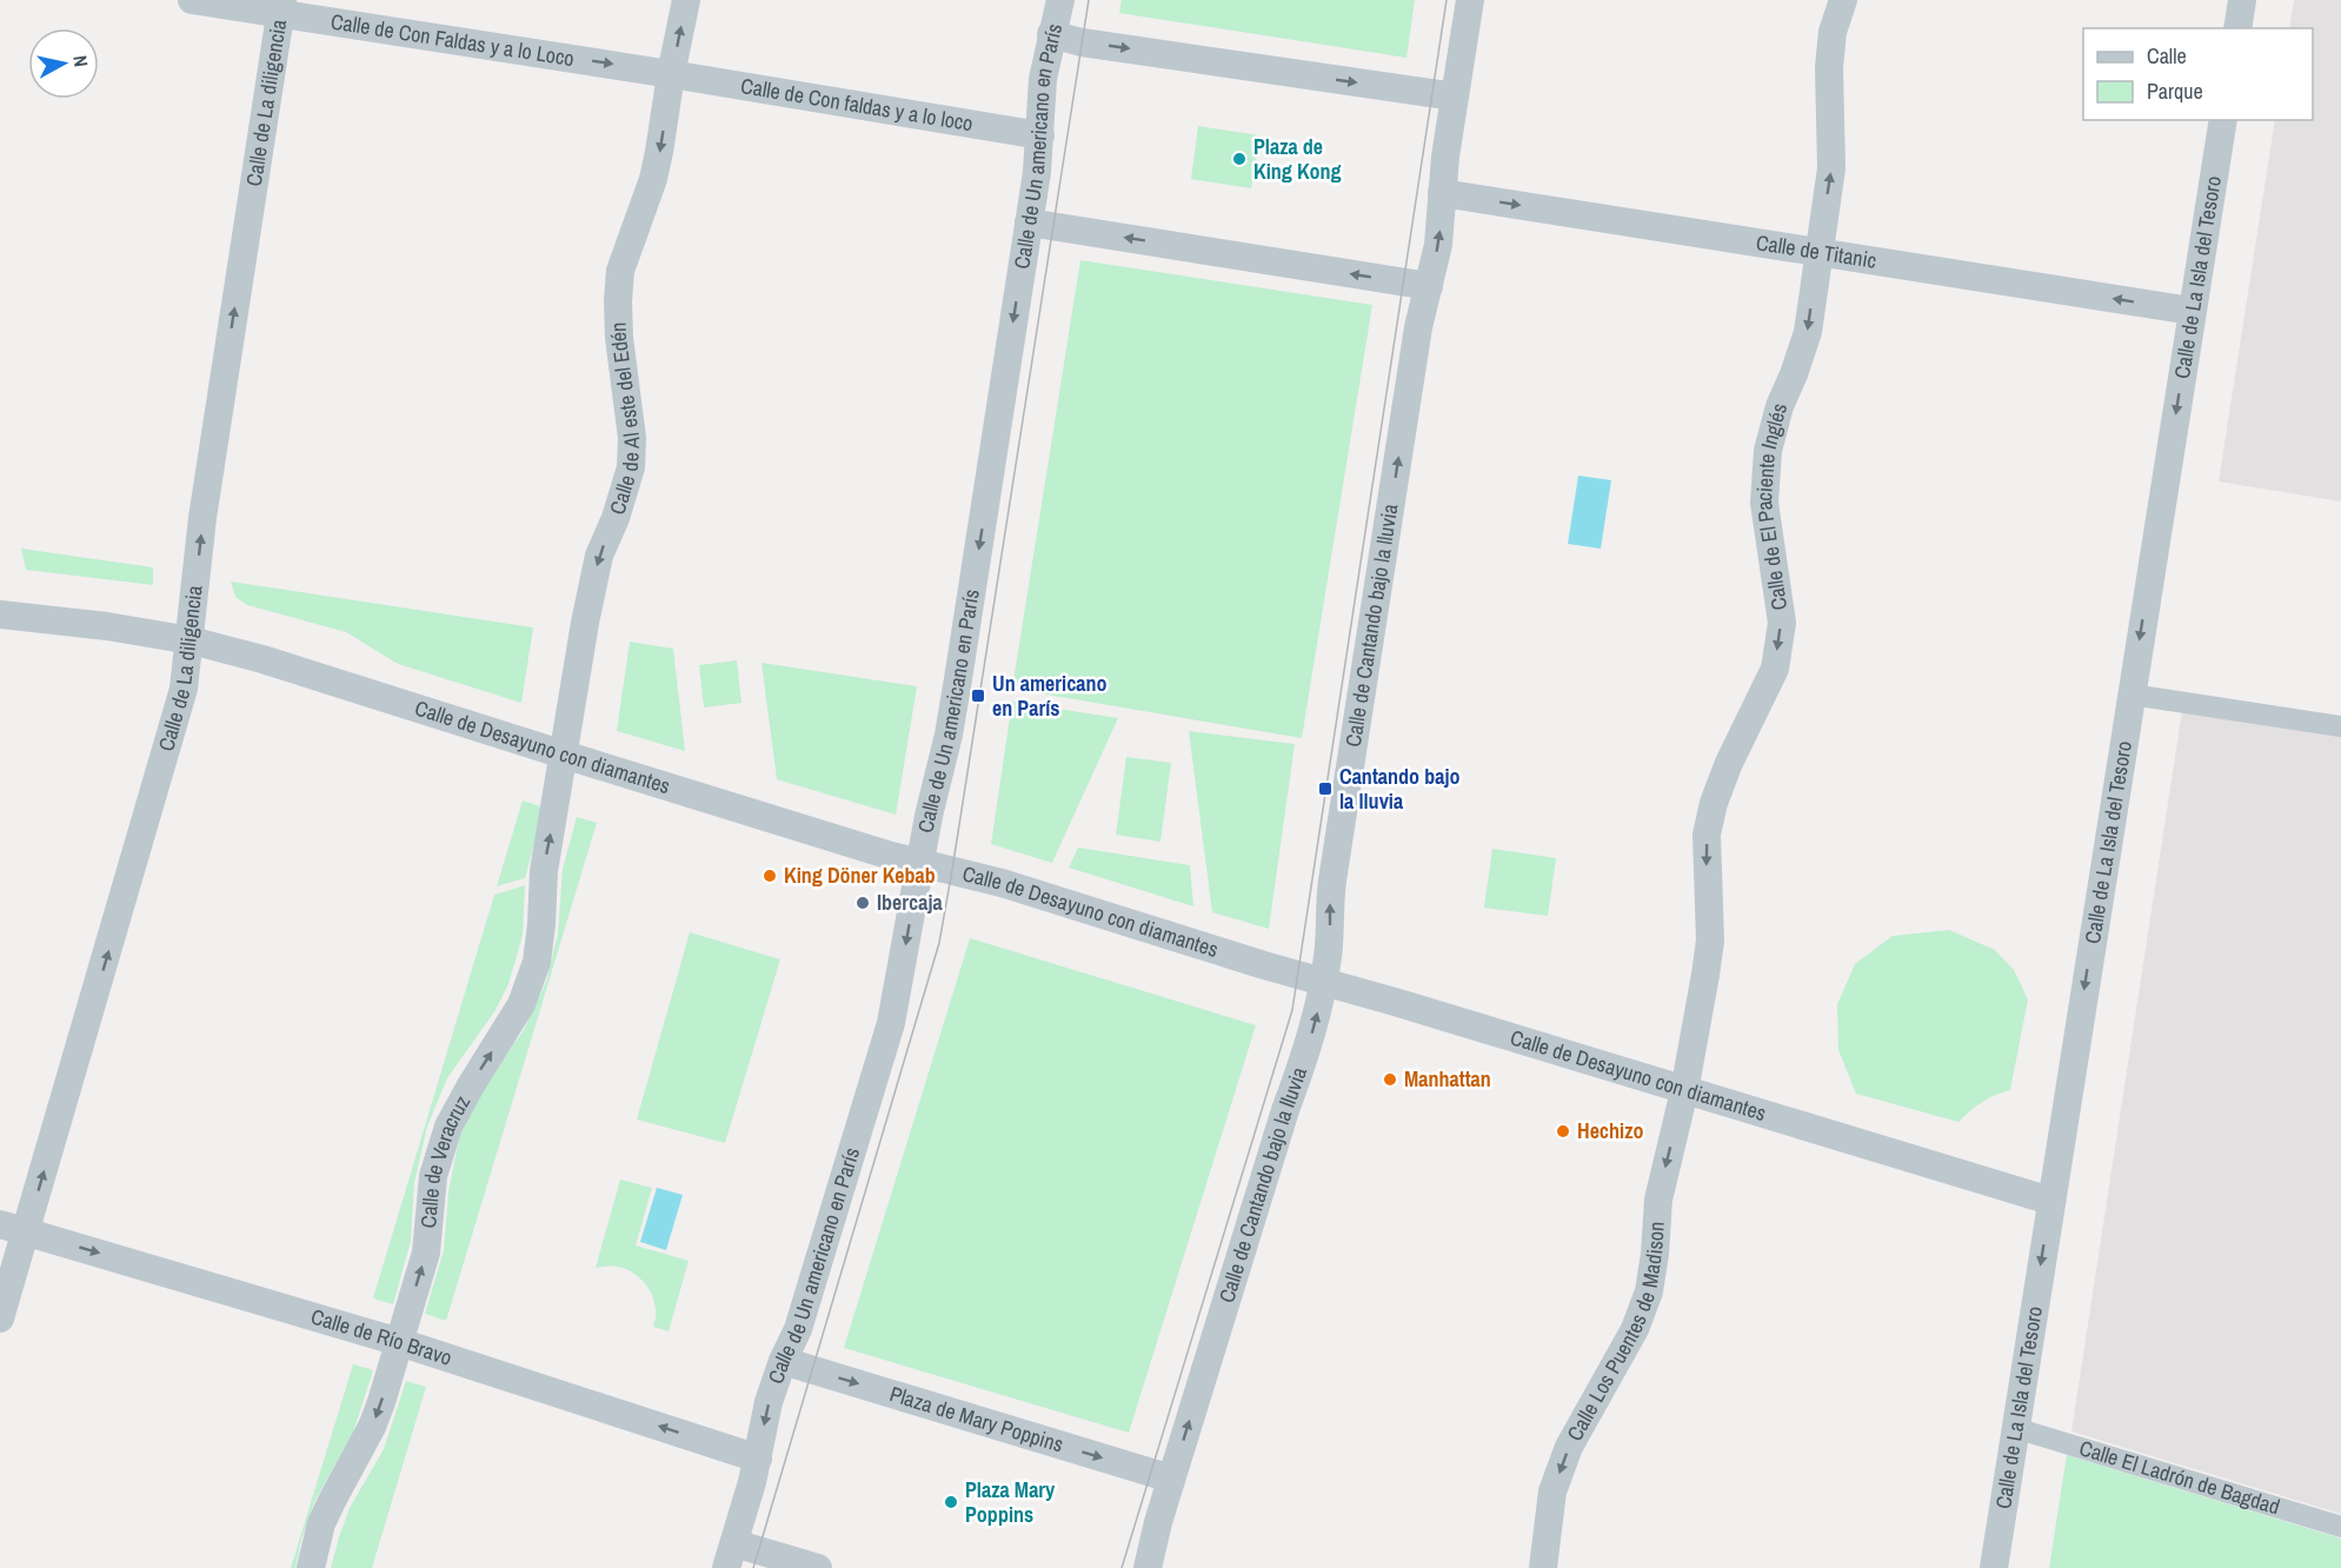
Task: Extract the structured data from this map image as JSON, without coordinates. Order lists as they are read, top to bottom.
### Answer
{
  "streets": {
    "street": [
      "Calle de Con Faldas y a lo Loco",
      "Calle de La diligencia",
      "Calle de Con faldas y a lo loco",
      "Calle de Un americano en París",
      "Calle de Titanic",
      "Calle de La Isla del Tesoro",
      "Calle de Al este del Edén",
      "Calle de El Paciente Inglés",
      "Calle de Cantando bajo la lluvia",
      "Calle de Desayuno con diamantes",
      "Calle de Veracruz",
      "Calle Los Puentes de Madison",
      "Calle de Río Bravo",
      "Plaza de Mary Poppins",
      "Calle El Ladrón de Bagdad"
    ]
  },
  "crossings": [
    ["Calle de Con Faldas y a lo Loco", "Calle de La diligencia"],
    ["Calle de Con Faldas y a lo Loco", "Calle de Con faldas y a lo loco"],
    ["Calle de Con Faldas y a lo Loco", "Calle de Al este del Edén"],
    ["Calle de La diligencia", "Calle de Desayuno con diamantes"],
    ["Calle de La diligencia", "Calle de Río Bravo"],
    ["Calle de Con faldas y a lo loco", "Calle de Un americano en París"],
    ["Calle de Con faldas y a lo loco", "Calle de Al este del Edén"],
    ["Calle de Un americano en París", "Calle de Desayuno con diamantes"],
    ["Calle de Un americano en París", "Calle de Río Bravo"],
    ["Calle de Un americano en París", "Plaza de Mary Poppins"],
    ["Calle de Titanic", "Calle de La Isla del Tesoro"],
    ["Calle de Titanic", "Calle de El Paciente Inglés"],
    ["Calle de Titanic", "Calle de Cantando bajo la lluvia"],
    ["Calle de La Isla del Tesoro", "Calle de Desayuno con diamantes"],
    ["Calle de La Isla del Tesoro", "Calle El Ladrón de Bagdad"],
    ["Calle de Al este del Edén", "Calle de Desayuno con diamantes"],
    ["Calle de Al este del Edén", "Calle de Veracruz"],
    ["Calle de El Paciente Inglés", "Calle de Desayuno con diamantes"],
    ["Calle de El Paciente Inglés", "Calle Los Puentes de Madison"],
    ["Calle de Cantando bajo la lluvia", "Calle de Desayuno con diamantes"],
    ["Calle de Cantando bajo la lluvia", "Plaza de Mary Poppins"],
    ["Calle de Desayuno con diamantes", "Calle de Veracruz"],
    ["Calle de Desayuno con diamantes", "Calle Los Puentes de Madison"],
    ["Calle de Veracruz", "Calle de Río Bravo"]
  ],
  "one_way": [
    "Calle de Con Faldas y a lo Loco",
    "Calle de La diligencia",
    "Calle de Un americano en París",
    "Calle de La Isla del Tesoro",
    "Calle de Cantando bajo la lluvia",
    "Calle Los Puentes de Madison",
    "Plaza de Mary Poppins"
  ],
  "places": {
    "other": [
      "Plaza de King Kong",
      "King Döner Kebab",
      "Ibercaja",
      "Manhattan",
      "Hechizo",
      "Plaza Mary Poppins"
    ],
    "transit": ["Un americano en París", "Cantando bajo la lluvia"]
  },
  "legend": ["Calle", "Parque"],
  "north": "right"
}
